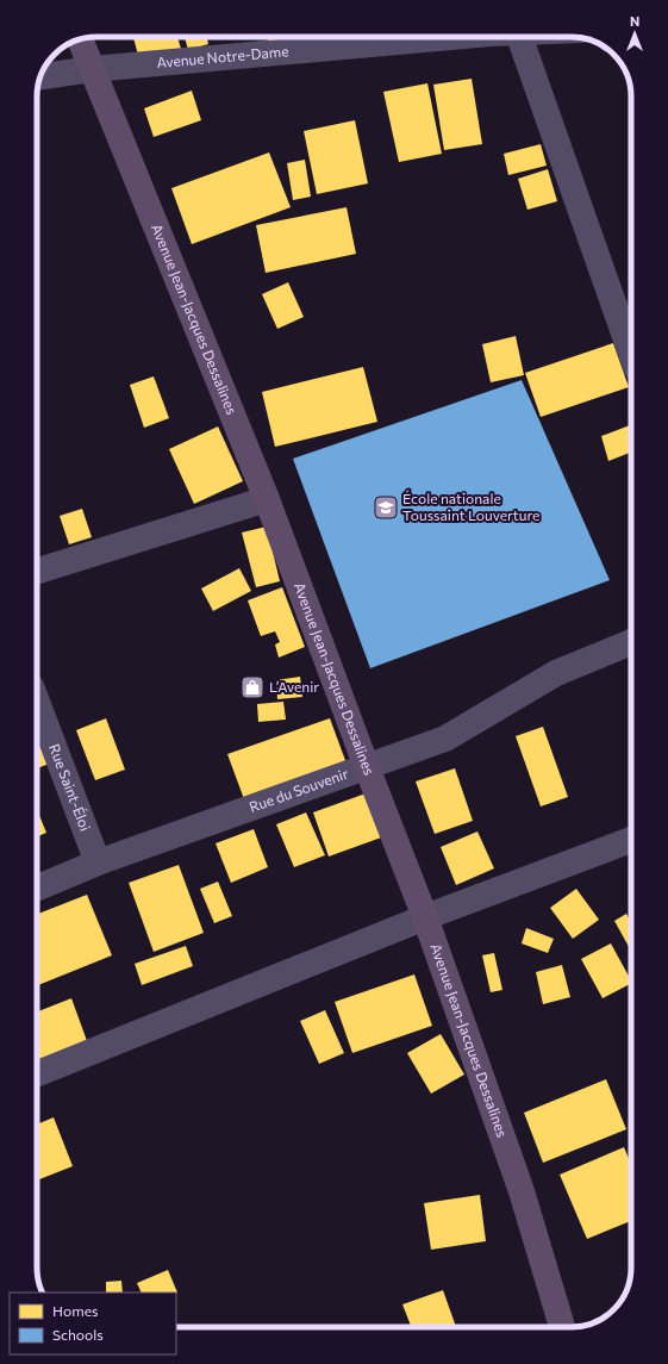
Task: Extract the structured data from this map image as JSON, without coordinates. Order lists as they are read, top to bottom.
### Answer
{
  "streets": {
    "main road": ["Avenue Jean-Jacques Dessalines"],
    "street": ["Avenue Notre-Dame", "Rue Saint-Éloi", "Rue du Souvenir"]
  },
  "crossings": [
    ["Avenue Notre-Dame", "Avenue Jean-Jacques Dessalines"],
    ["Avenue Jean-Jacques Dessalines", "Rue du Souvenir"],
    ["Rue Saint-Éloi", "Rue du Souvenir"]
  ],
  "places": {
    "school or university": ["École nationale Toussaint Louverture"],
    "shop": ["L’Avenir"]
  },
  "legend": ["Homes", "Schools"],
  "north": "top"
}
